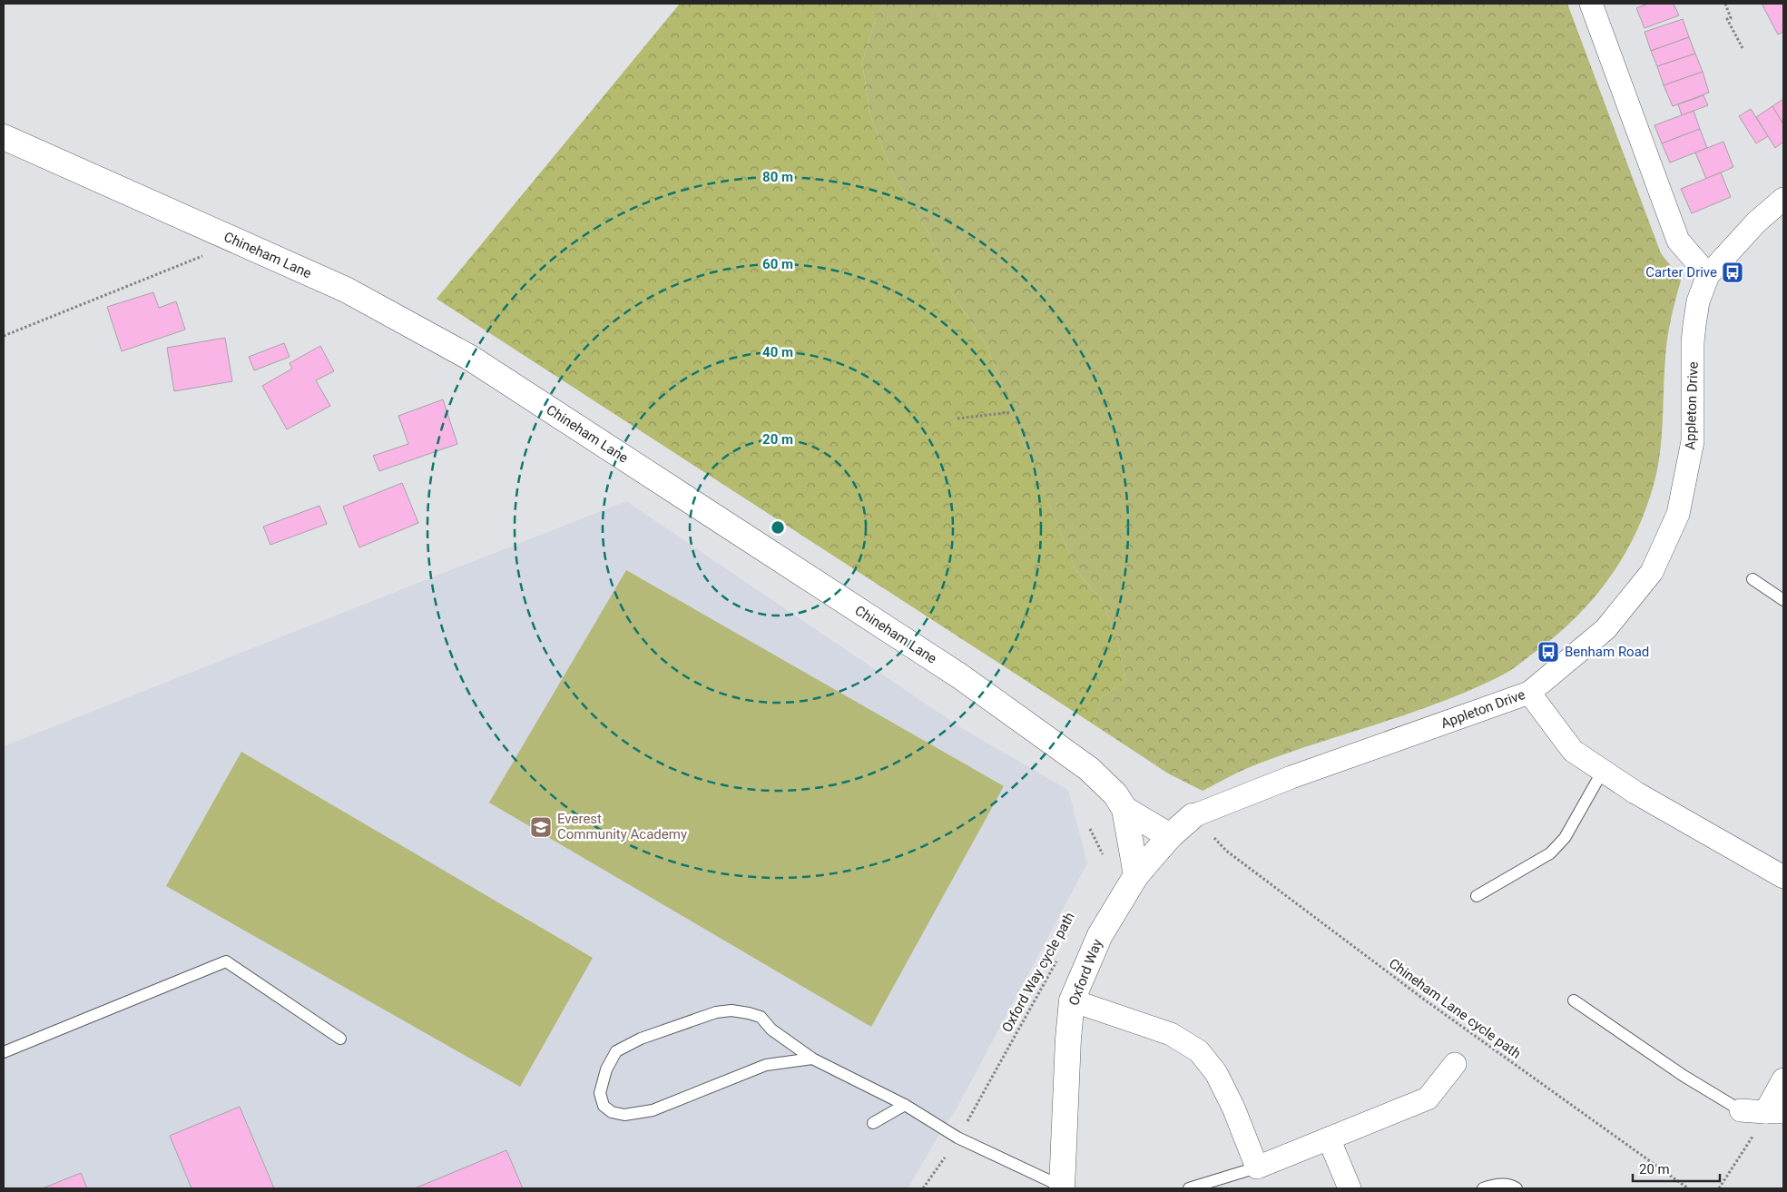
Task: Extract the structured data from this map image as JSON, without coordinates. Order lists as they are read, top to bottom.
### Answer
{
  "streets": {
    "street": ["Chineham Lane", "Appleton Drive", "Oxford Way"],
    "path": ["Oxford Way cycle path", "Chineham Lane cycle path"]
  },
  "crossings": [
    ["Chineham Lane", "Oxford Way"],
    ["Appleton Drive", "Oxford Way"]
  ],
  "places": {
    "bus stop": ["Carter Drive", "Benham Road"],
    "school or university": ["Everest Community Academy"]
  },
  "scale_bar": "20 m",
  "rings": [
    "80 m",
    "60 m",
    "40 m",
    "20 m"
  ]
}
